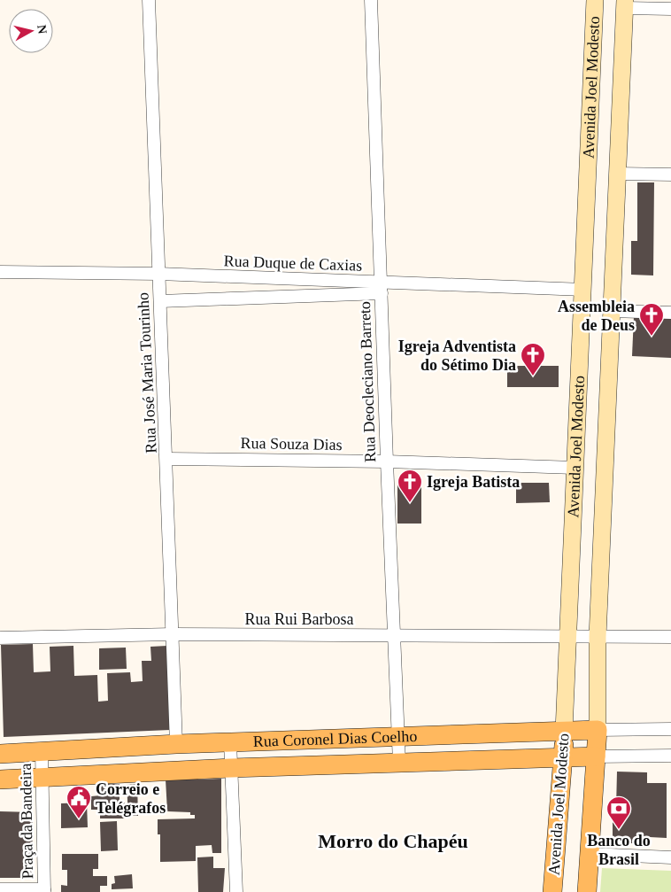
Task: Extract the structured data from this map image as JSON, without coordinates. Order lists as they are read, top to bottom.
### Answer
{
  "streets": {
    "main road": ["Avenida Joel Modesto", "Rua Coronel Dias Coelho"],
    "street": [
      "Rua Duque de Caxias",
      "Rua José Maria Tourinho",
      "Rua Deocleciano Barreto",
      "Rua Souza Dias",
      "Rua Rui Barbosa",
      "Praça da Bandeira"
    ]
  },
  "crossings": [
    ["Avenida Joel Modesto", "Rua Duque de Caxias"],
    ["Avenida Joel Modesto", "Rua Souza Dias"],
    ["Avenida Joel Modesto", "Rua Rui Barbosa"],
    ["Avenida Joel Modesto", "Rua Coronel Dias Coelho"],
    ["Rua Duque de Caxias", "Rua José Maria Tourinho"],
    ["Rua Duque de Caxias", "Rua Deocleciano Barreto"],
    ["Rua José Maria Tourinho", "Rua Souza Dias"],
    ["Rua José Maria Tourinho", "Rua Rui Barbosa"],
    ["Rua José Maria Tourinho", "Rua Coronel Dias Coelho"],
    ["Rua Deocleciano Barreto", "Rua Souza Dias"],
    ["Rua Deocleciano Barreto", "Rua Rui Barbosa"],
    ["Rua Deocleciano Barreto", "Rua Coronel Dias Coelho"],
    ["Rua Coronel Dias Coelho", "Praça da Bandeira"]
  ],
  "districts": ["Morro do Chapéu"],
  "places": {
    "church": ["Assembleia de Deus", "Igreja Adventista do Sétimo Dia", "Igreja Batista"],
    "public building": ["Correio e Telégrafos"],
    "bank": ["Banco do Brasil"]
  },
  "north": "right"
}
